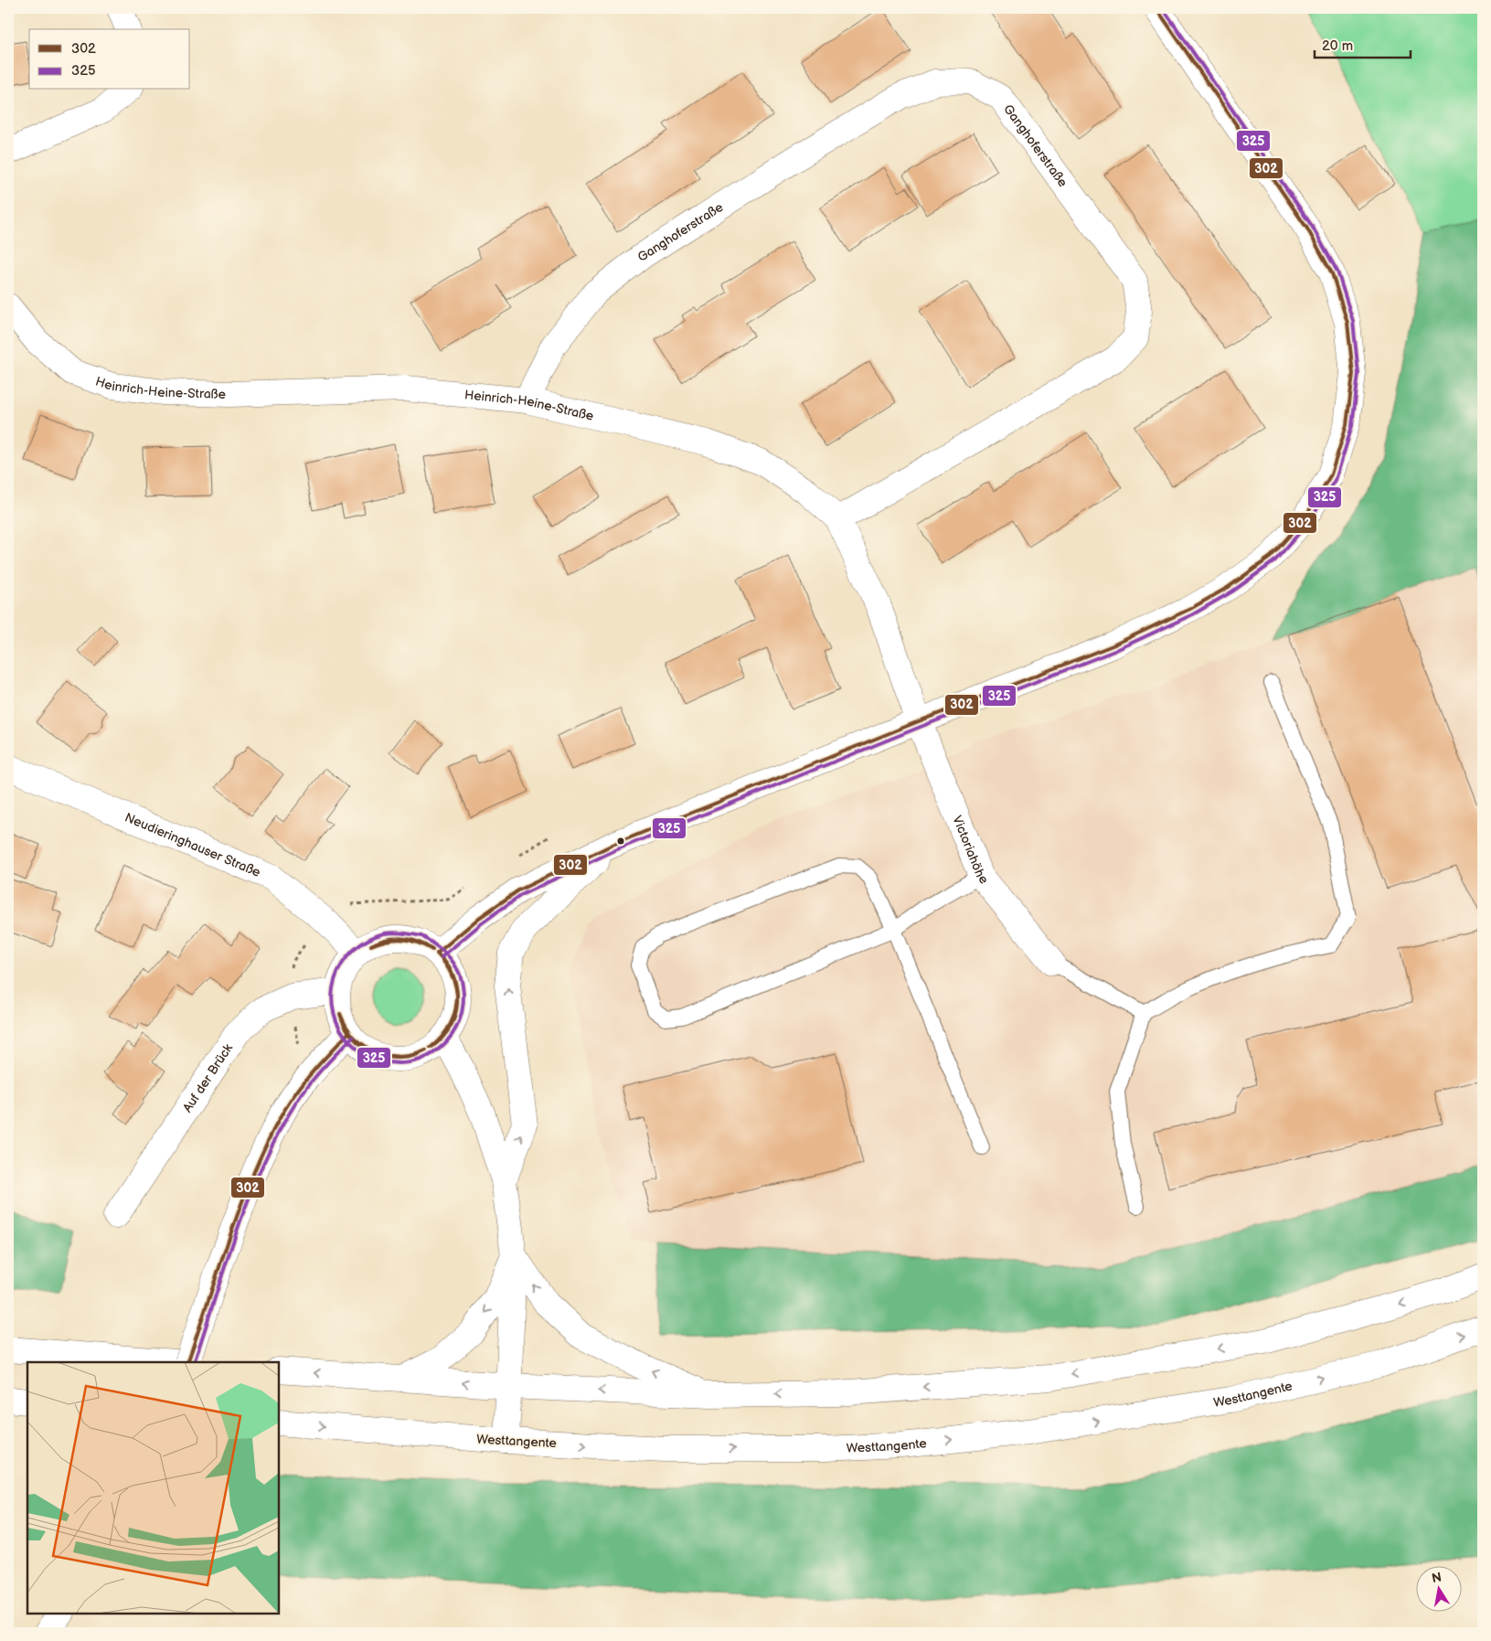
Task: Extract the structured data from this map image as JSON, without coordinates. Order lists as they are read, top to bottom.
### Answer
{
  "streets": {
    "main road": [
      "Ganghoferstraße",
      "Heinrich-Heine-Straße",
      "Neudieringhauser Straße",
      "Victoriahöhe",
      "Auf der Brück",
      "Westtangente"
    ]
  },
  "crossings": [
    ["Ganghoferstraße", "Heinrich-Heine-Straße"],
    ["Heinrich-Heine-Straße", "Victoriahöhe"],
    ["Neudieringhauser Straße", "Auf der Brück"]
  ],
  "lines": ["transit line 302", "transit line 325"],
  "legend": ["302", "325"],
  "scale_bar": "20 m",
  "north": "top"
}
